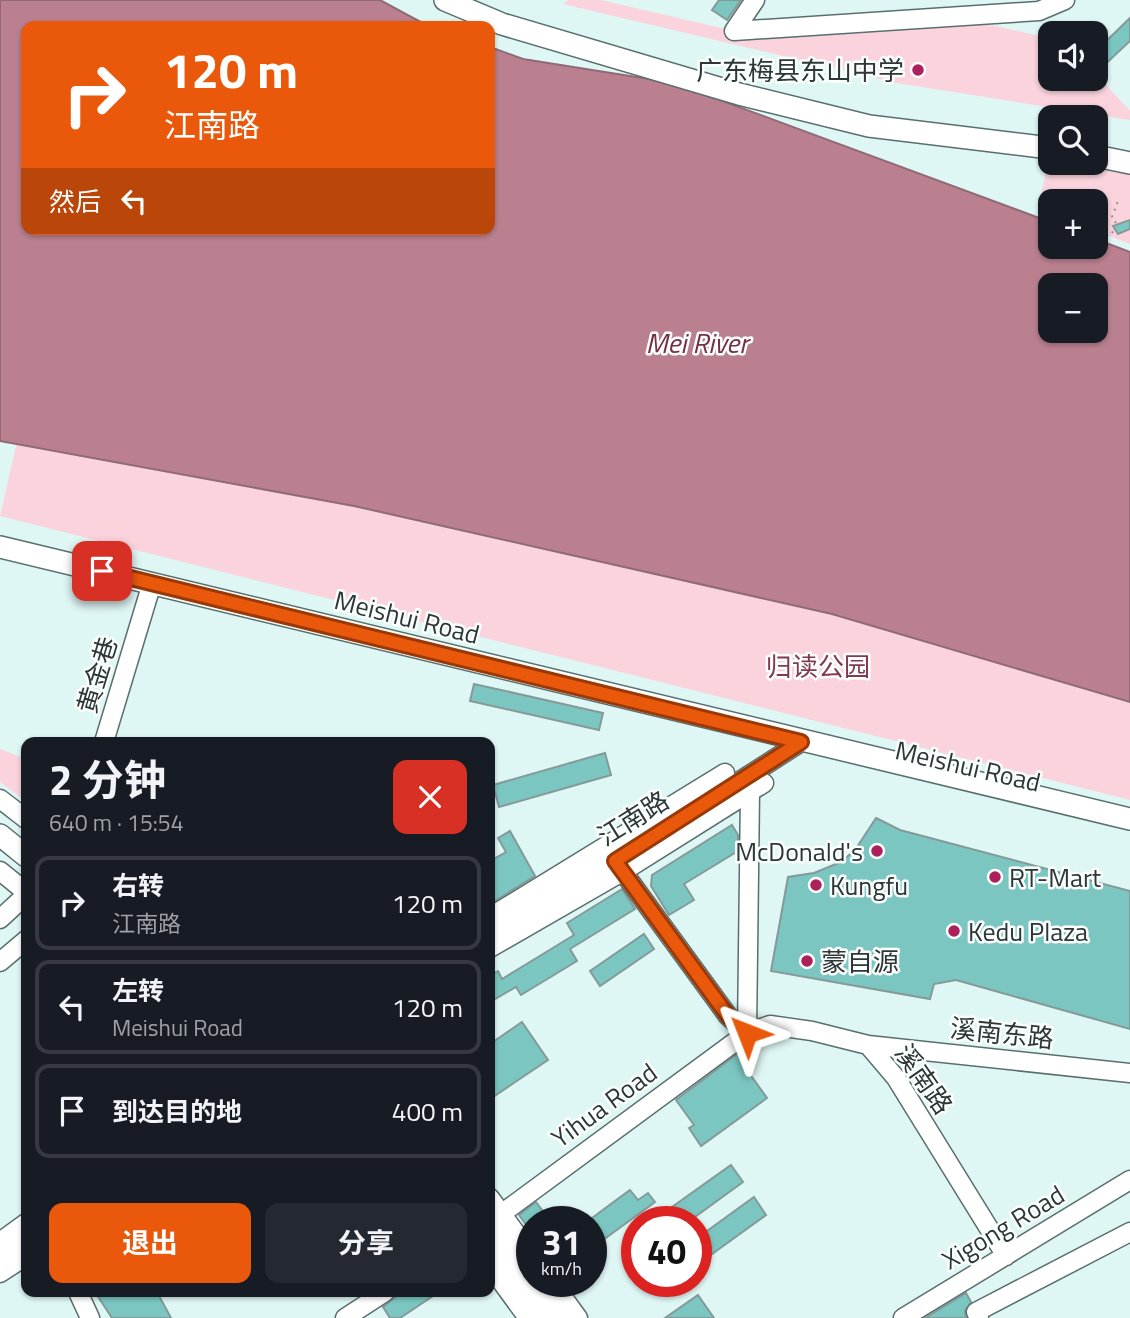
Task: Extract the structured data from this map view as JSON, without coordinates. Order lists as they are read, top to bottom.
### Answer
{
  "streets": {
    "main road": ["Meishui Road"],
    "street": [
      "黄金巷",
      "江南路",
      "溪南东路",
      "溪南路",
      "Yihua Road",
      "Xigong Road"
    ]
  },
  "crossings": [
    ["Meishui Road", "黄金巷"],
    ["Meishui Road", "江南路"],
    ["溪南东路", "溪南路"],
    ["溪南路", "Yihua Road"],
    ["溪南路", "Xigong Road"]
  ],
  "water": ["Mei River"],
  "parks": ["归读公园"],
  "places": [
    "广东梅县东山中学",
    "McDonald's",
    "RT-Mart",
    "Kungfu",
    "Kedu Plaza",
    "蒙自源"
  ],
  "page": {
    "map_buttons": ["+", "−"],
    "turn": ["120 m", "江南路"],
    "then": "然后",
    "heading": ["2 分钟", "640 m · 15:54"],
    "list": [
      {
        "name": "右转",
        "note": "江南路",
        "value": "120 m"
      },
      {
        "name": "左转",
        "note": "Meishui Road",
        "value": "120 m"
      },
      {
        "name": "到达目的地",
        "value": "400 m"
      }
    ],
    "buttons": ["退出", "分享"],
    "speed": "31 km/h",
    "limit": "40"
  }
}
